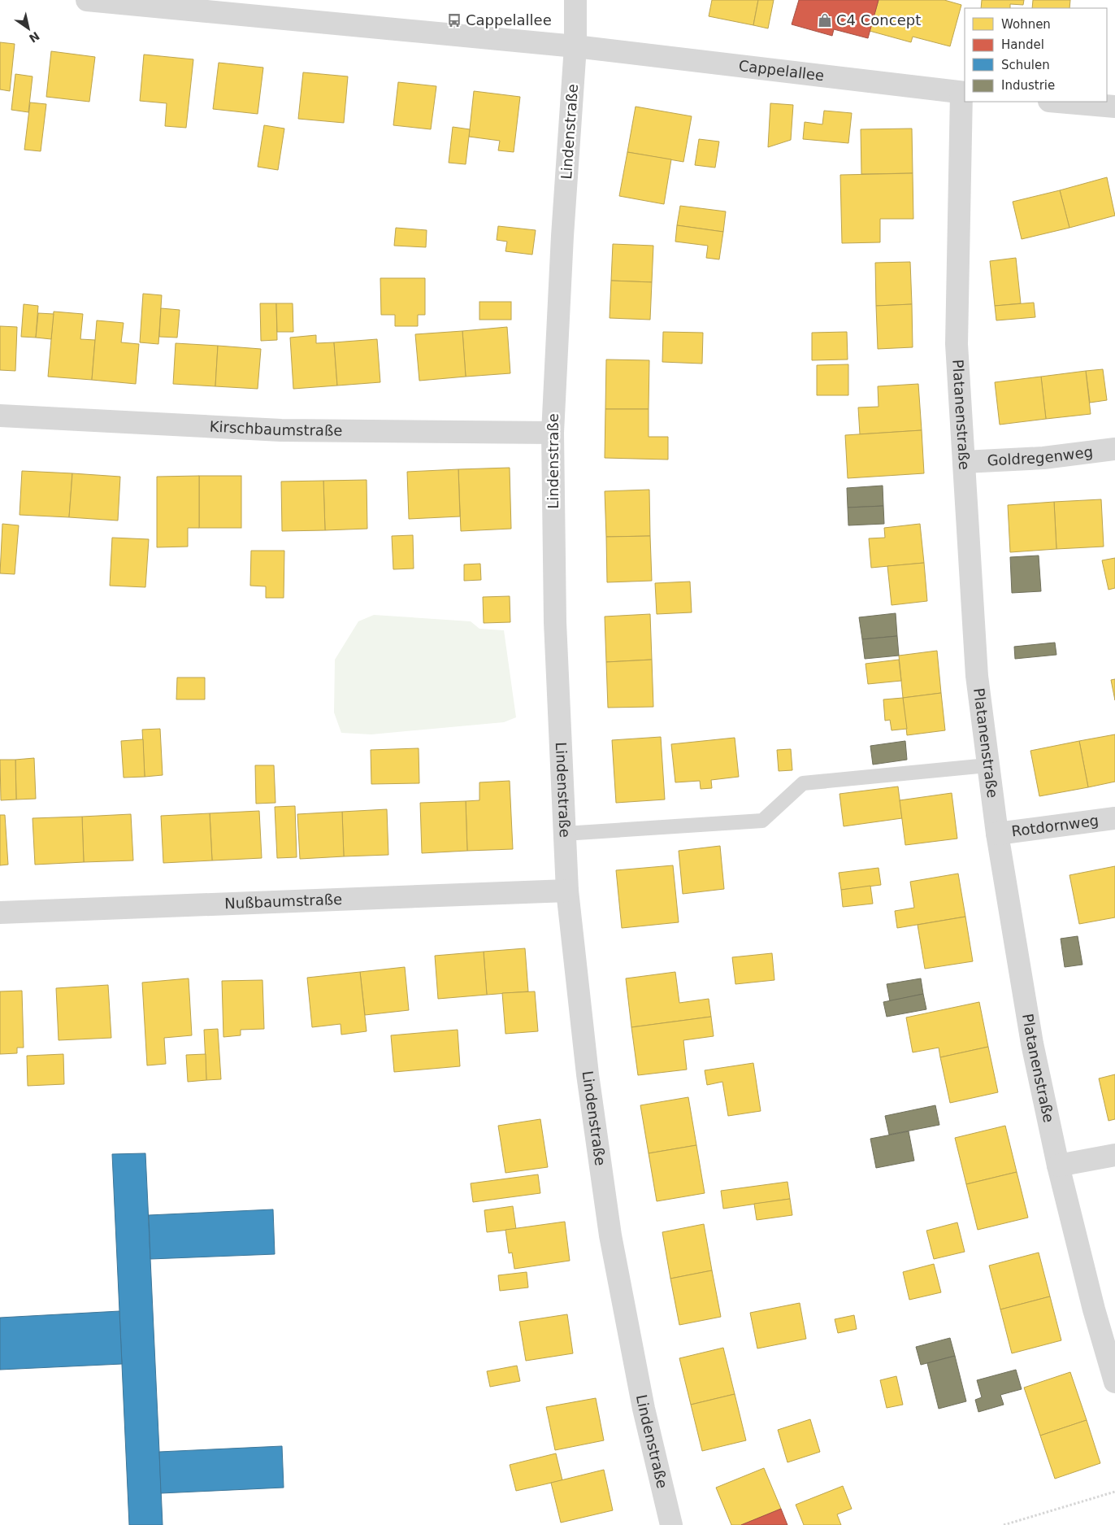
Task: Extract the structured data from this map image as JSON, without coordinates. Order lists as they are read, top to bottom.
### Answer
{
  "streets": {
    "street": [
      "Cappelallee",
      "Lindenstraße",
      "Platanenstraße",
      "Kirschbaumstraße",
      "Goldregenweg",
      "Rotdornweg",
      "Nußbaumstraße"
    ]
  },
  "crossings": [
    ["Cappelallee", "Lindenstraße"],
    ["Cappelallee", "Platanenstraße"],
    ["Lindenstraße", "Kirschbaumstraße"],
    ["Lindenstraße", "Nußbaumstraße"],
    ["Platanenstraße", "Goldregenweg"],
    ["Platanenstraße", "Rotdornweg"]
  ],
  "places": {
    "bus stop": ["Cappelallee"],
    "shop": ["C4 Concept"]
  },
  "legend": [
    "Wohnen",
    "Handel",
    "Schulen",
    "Industrie"
  ],
  "north": "bottom right"
}
